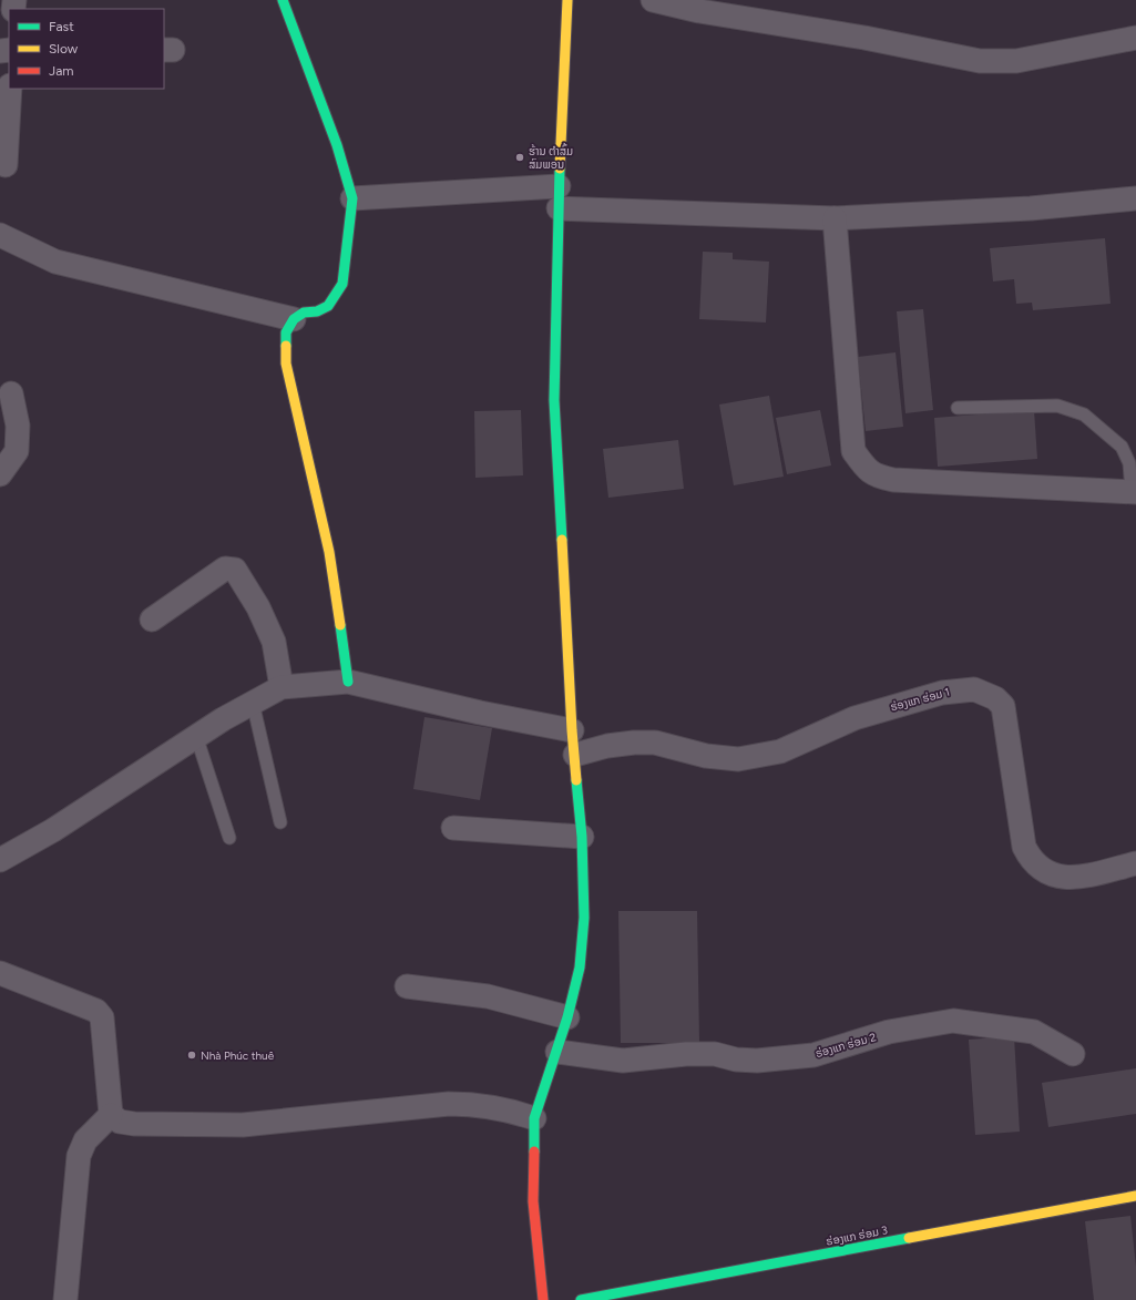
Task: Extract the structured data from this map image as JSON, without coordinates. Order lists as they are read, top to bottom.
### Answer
{
  "streets": {
    "street": ["ຮ່ອງແກ ຮ່ອມ 1", "ຮ່ອງແກ ຮ່ອມ 2", "ຮ່ອງແກ ຮ່ອມ 3"]
  },
  "places": ["ຮ້ານ ຕຳສົ້ມ ສົມພອນ", "Nhà Phúc thuê"],
  "legend": ["Fast", "Slow", "Jam"]
}
